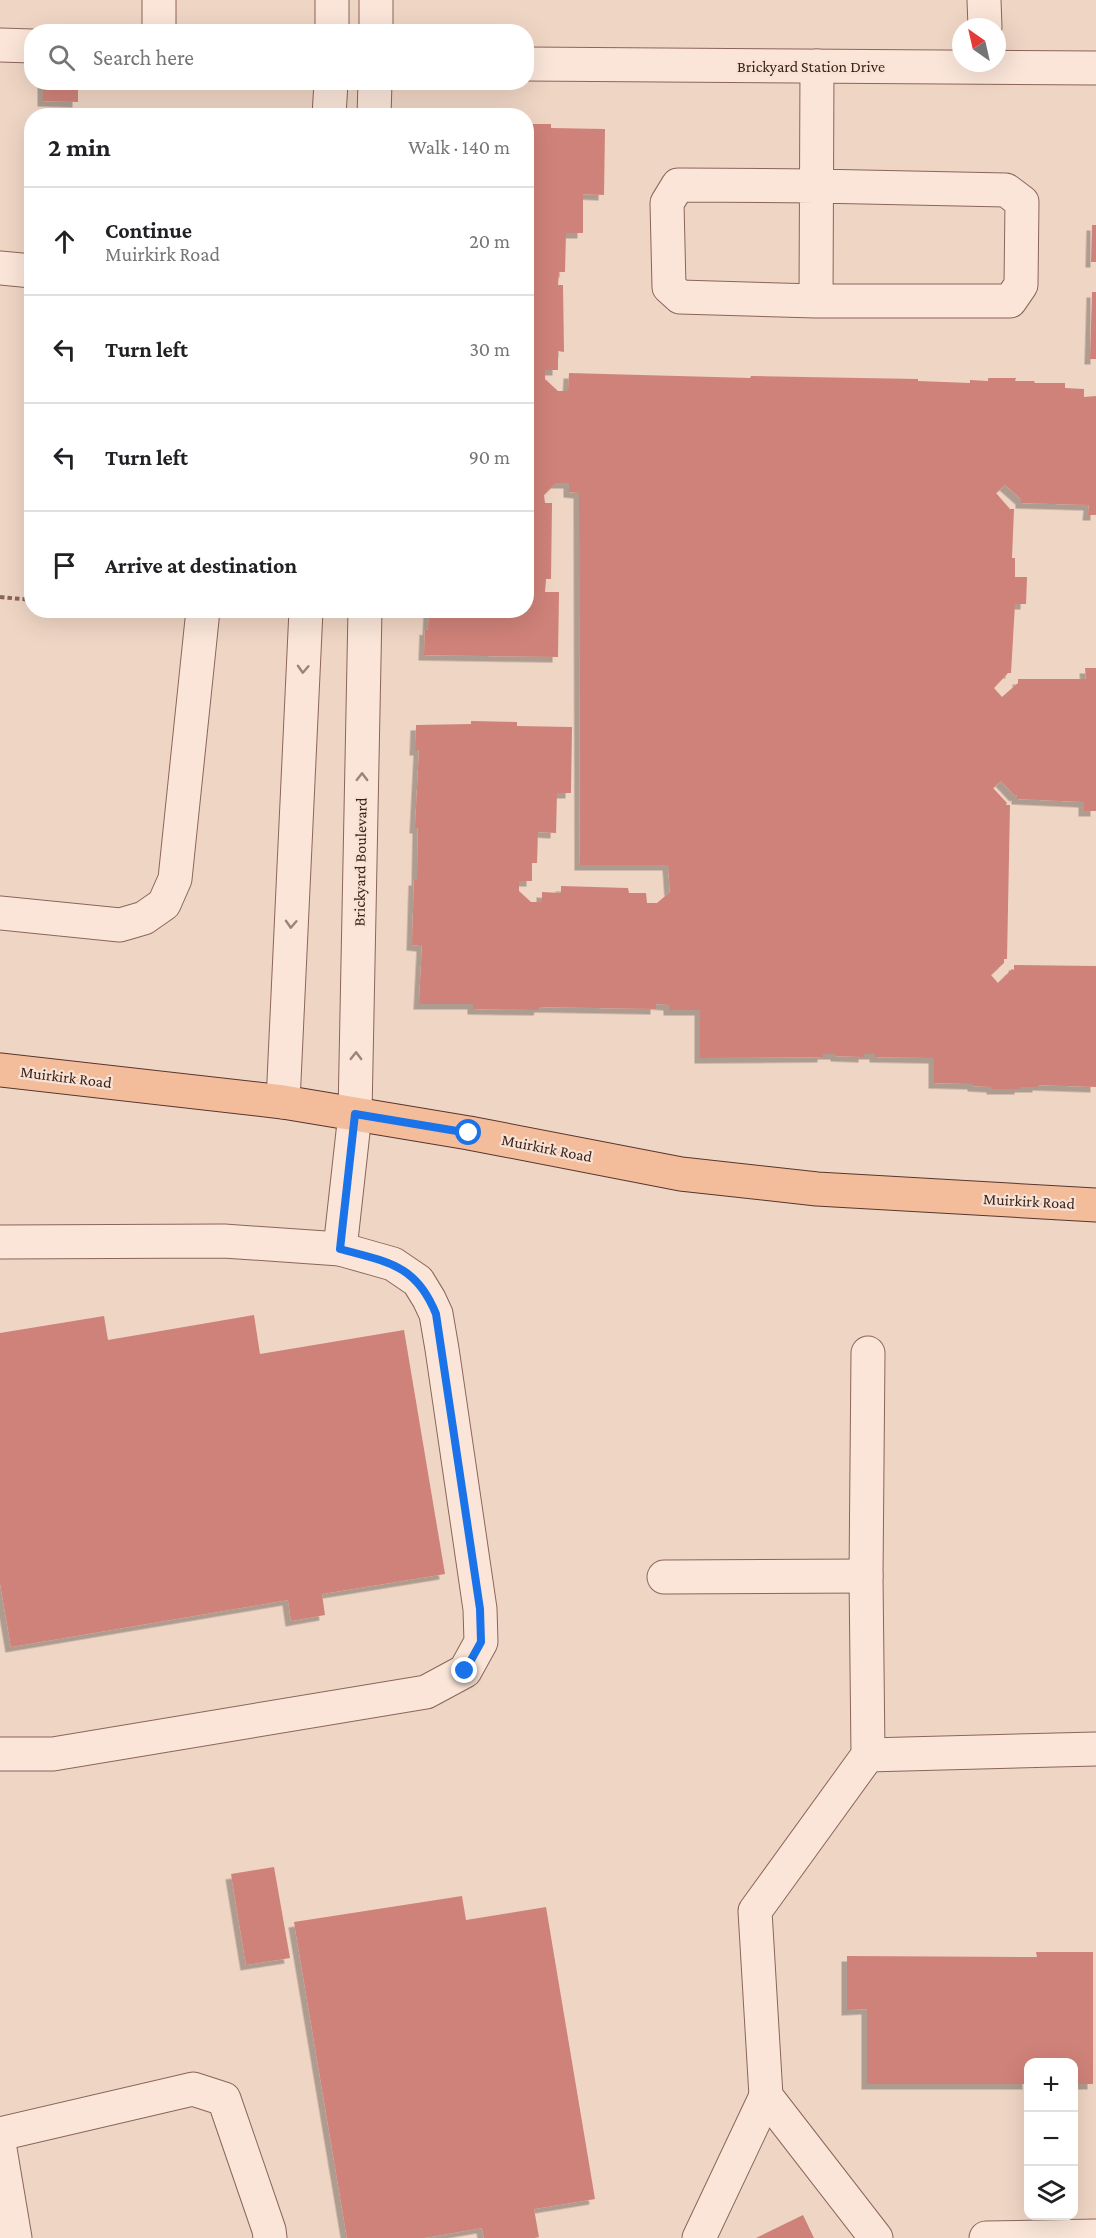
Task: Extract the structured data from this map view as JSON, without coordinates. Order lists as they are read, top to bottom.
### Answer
{
  "streets": {
    "main road": ["Muirkirk Road"],
    "street": ["Brickyard Station Drive", "Brickyard Boulevard"]
  },
  "crossings": [
    ["Brickyard Boulevard", "Muirkirk Road"]
  ],
  "north": "top left",
  "page": {
    "search": "Search here",
    "heading": ["2 min", "Walk · 140 m"],
    "list": [
      ["Continue", "Muirkirk Road", "20 m"],
      ["Turn left", "30 m"],
      ["Turn left", "90 m"],
      "Arrive at destination"
    ],
    "map_buttons": ["+", "−"]
  }
}
